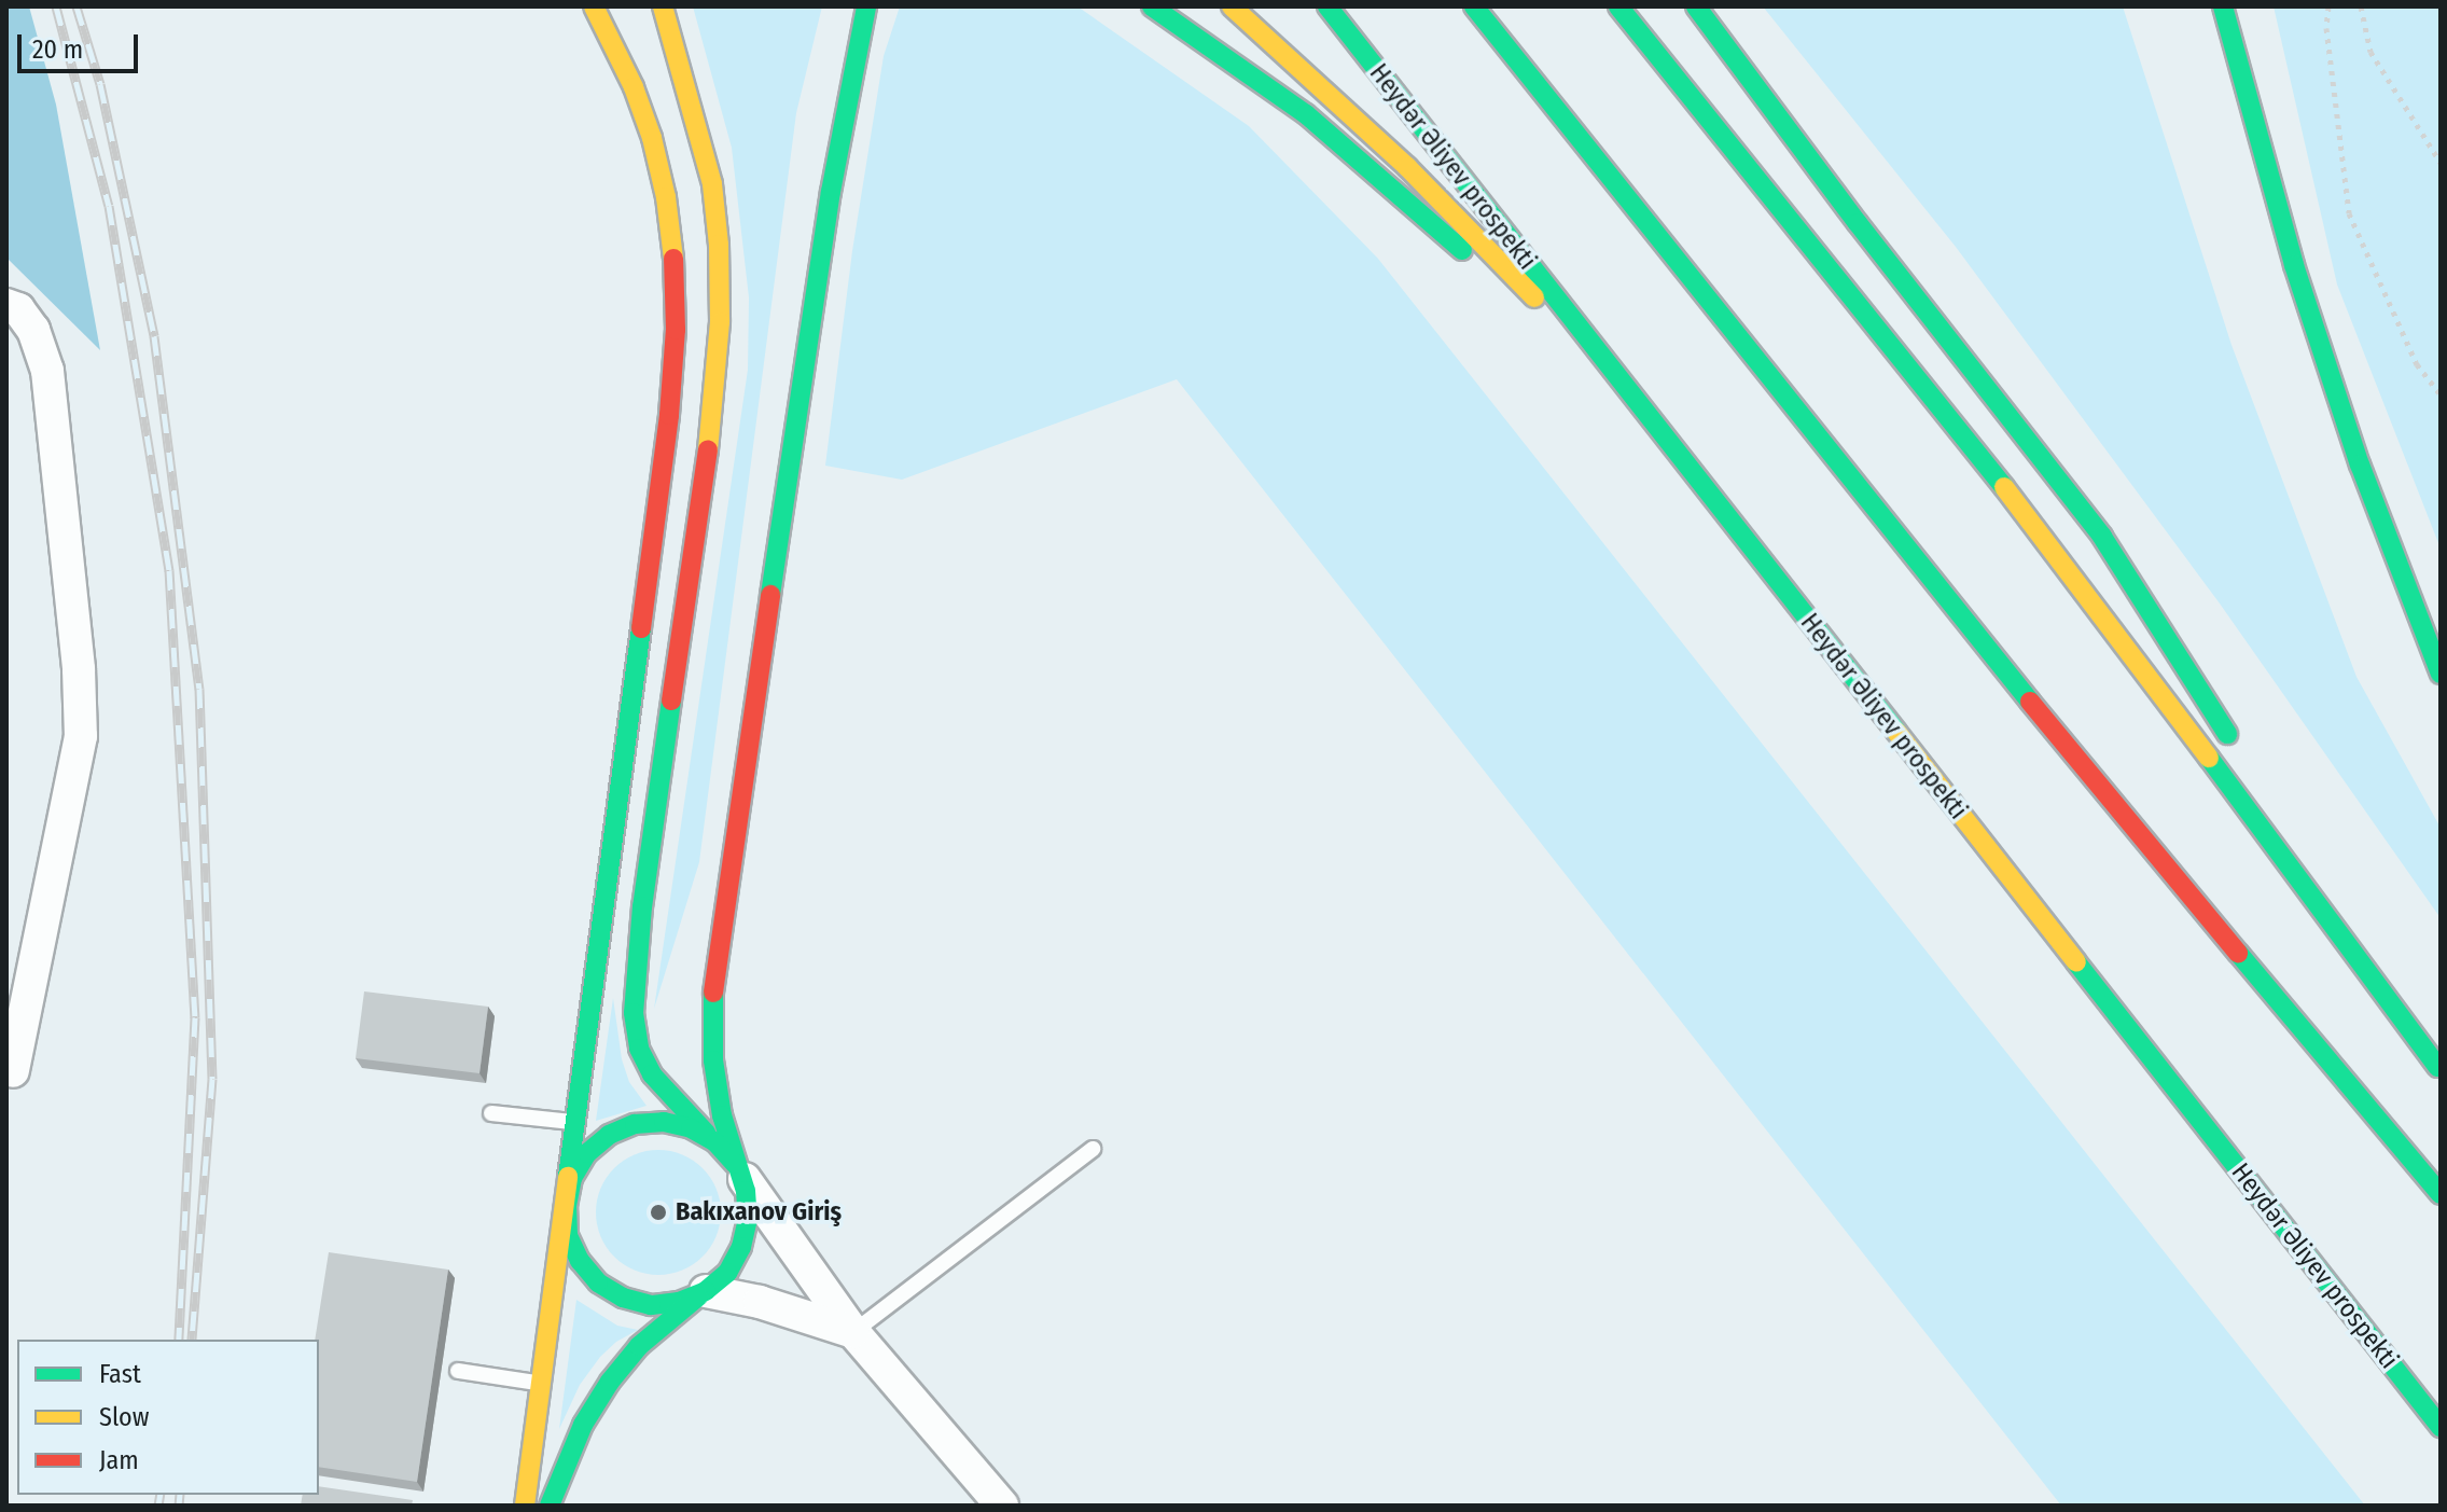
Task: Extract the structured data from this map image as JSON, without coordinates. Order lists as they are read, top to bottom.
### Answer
{
  "streets": {
    "main road": ["Heydər Əliyev prospekti"]
  },
  "places": ["Bakıxanov Giriş"],
  "legend": ["Fast", "Slow", "Jam"],
  "scale_bar": "20 m"
}
